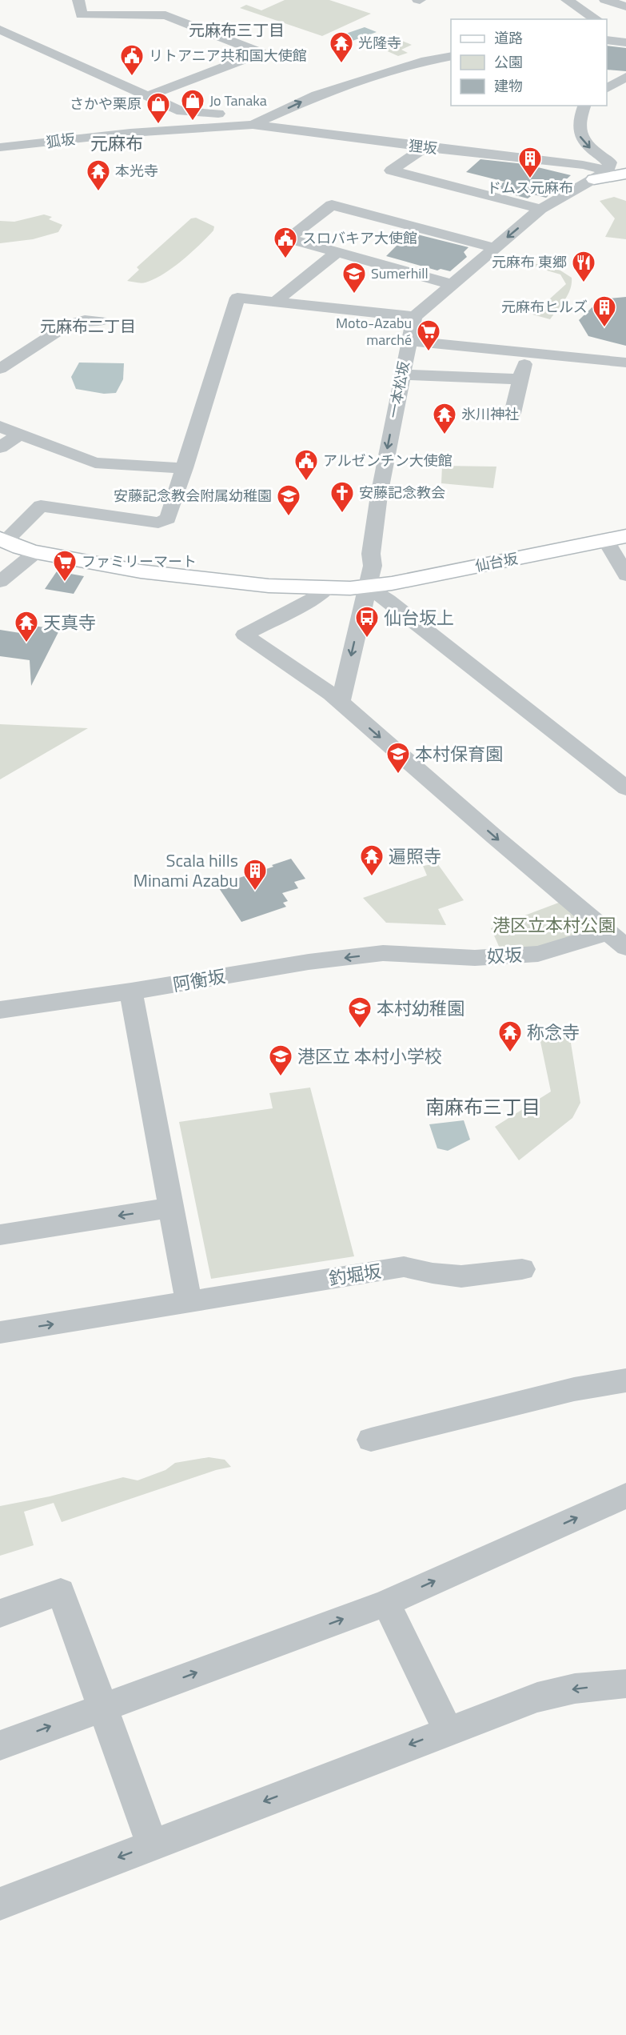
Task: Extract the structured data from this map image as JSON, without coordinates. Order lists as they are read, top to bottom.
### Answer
{
  "streets": {
    "street": [
      "狐坂",
      "狸坂",
      "一本松坂",
      "仙台坂",
      "奴坂",
      "阿衡坂",
      "釣堀坂"
    ]
  },
  "crossings": [
    ["狐坂", "狸坂"],
    ["一本松坂", "仙台坂"],
    ["奴坂", "阿衡坂"]
  ],
  "one_way": ["一本松坂", "阿衡坂"],
  "districts": [
    "元麻布三丁目",
    "元麻布",
    "元麻布二丁目",
    "南麻布三丁目"
  ],
  "parks": ["港区立本村公園"],
  "places": {
    "temple": [
      "光隆寺",
      "本光寺",
      "氷川神社",
      "天真寺",
      "遍照寺",
      "称念寺"
    ],
    "public building": ["リトアニア共和国大使館", "スロバキア大使館", "アルゼンチン大使館"],
    "shop": ["Jo Tanaka", "さかや栗原"],
    "building": ["ドムス元麻布", "元麻布ヒルズ", "Scala hills Minami Azabu"],
    "restaurant": ["元麻布 東郷"],
    "school or university": [
      "Sumerhill",
      "安藤記念教会附属幼稚園",
      "本村保育園",
      "本村幼稚園",
      "港区立 本村小学校"
    ],
    "supermarket": ["Moto-Azabu marché", "ファミリーマート"],
    "church": ["安藤記念教会"],
    "bus stop": ["仙台坂上"]
  },
  "legend": ["道路", "公園", "建物"]
}
